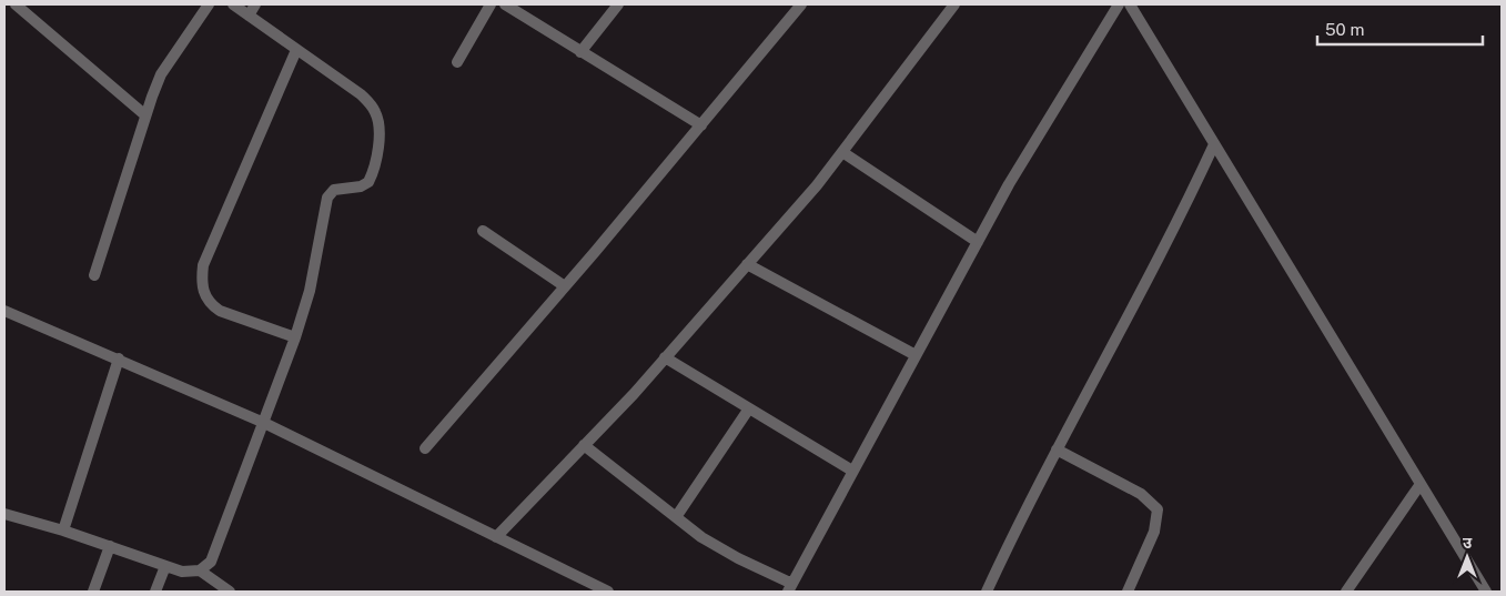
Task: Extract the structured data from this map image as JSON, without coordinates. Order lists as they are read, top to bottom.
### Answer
{
  "scale_bar": "50 m",
  "north": "top"
}
